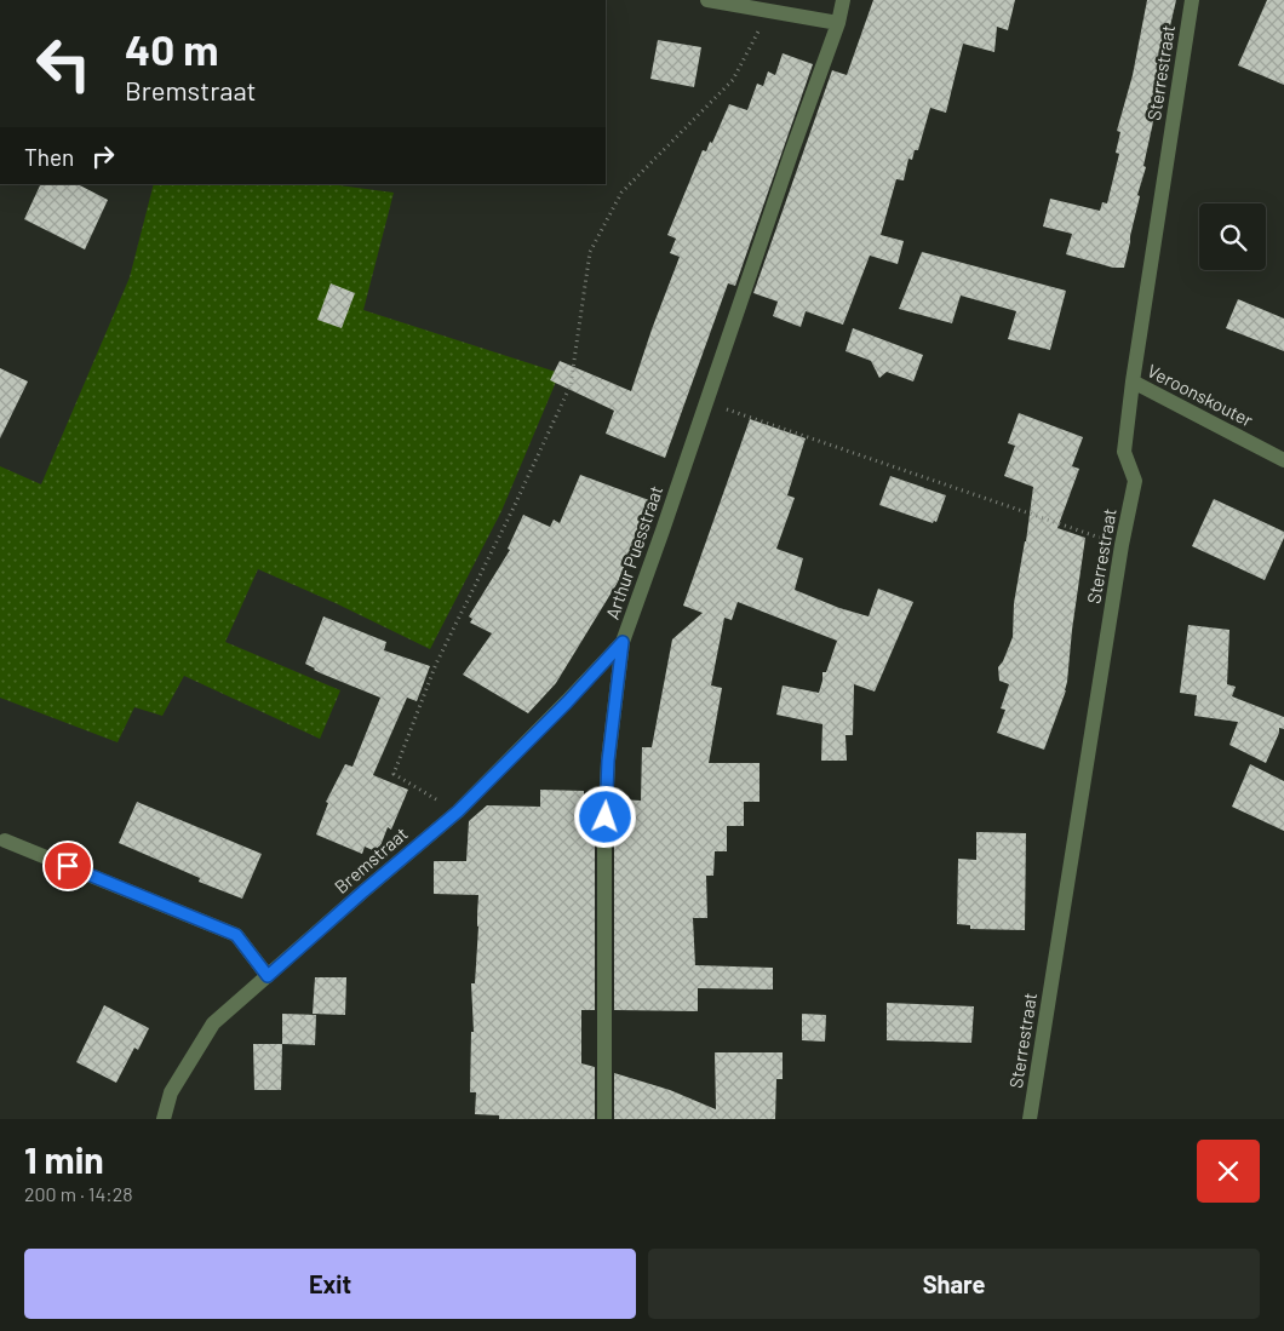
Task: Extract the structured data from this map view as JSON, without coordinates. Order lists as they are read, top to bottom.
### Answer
{
  "streets": {
    "street": [
      "Sterrestraat",
      "Veroonskouter",
      "Arthur Puesstraat",
      "Bremstraat"
    ]
  },
  "crossings": [
    ["Sterrestraat", "Veroonskouter"],
    ["Arthur Puesstraat", "Bremstraat"]
  ],
  "page": {
    "turn": ["40 m", "Bremstraat"],
    "then": "Then",
    "heading": ["1 min", "200 m · 14:28"],
    "buttons": ["Exit", "Share"]
  }
}
